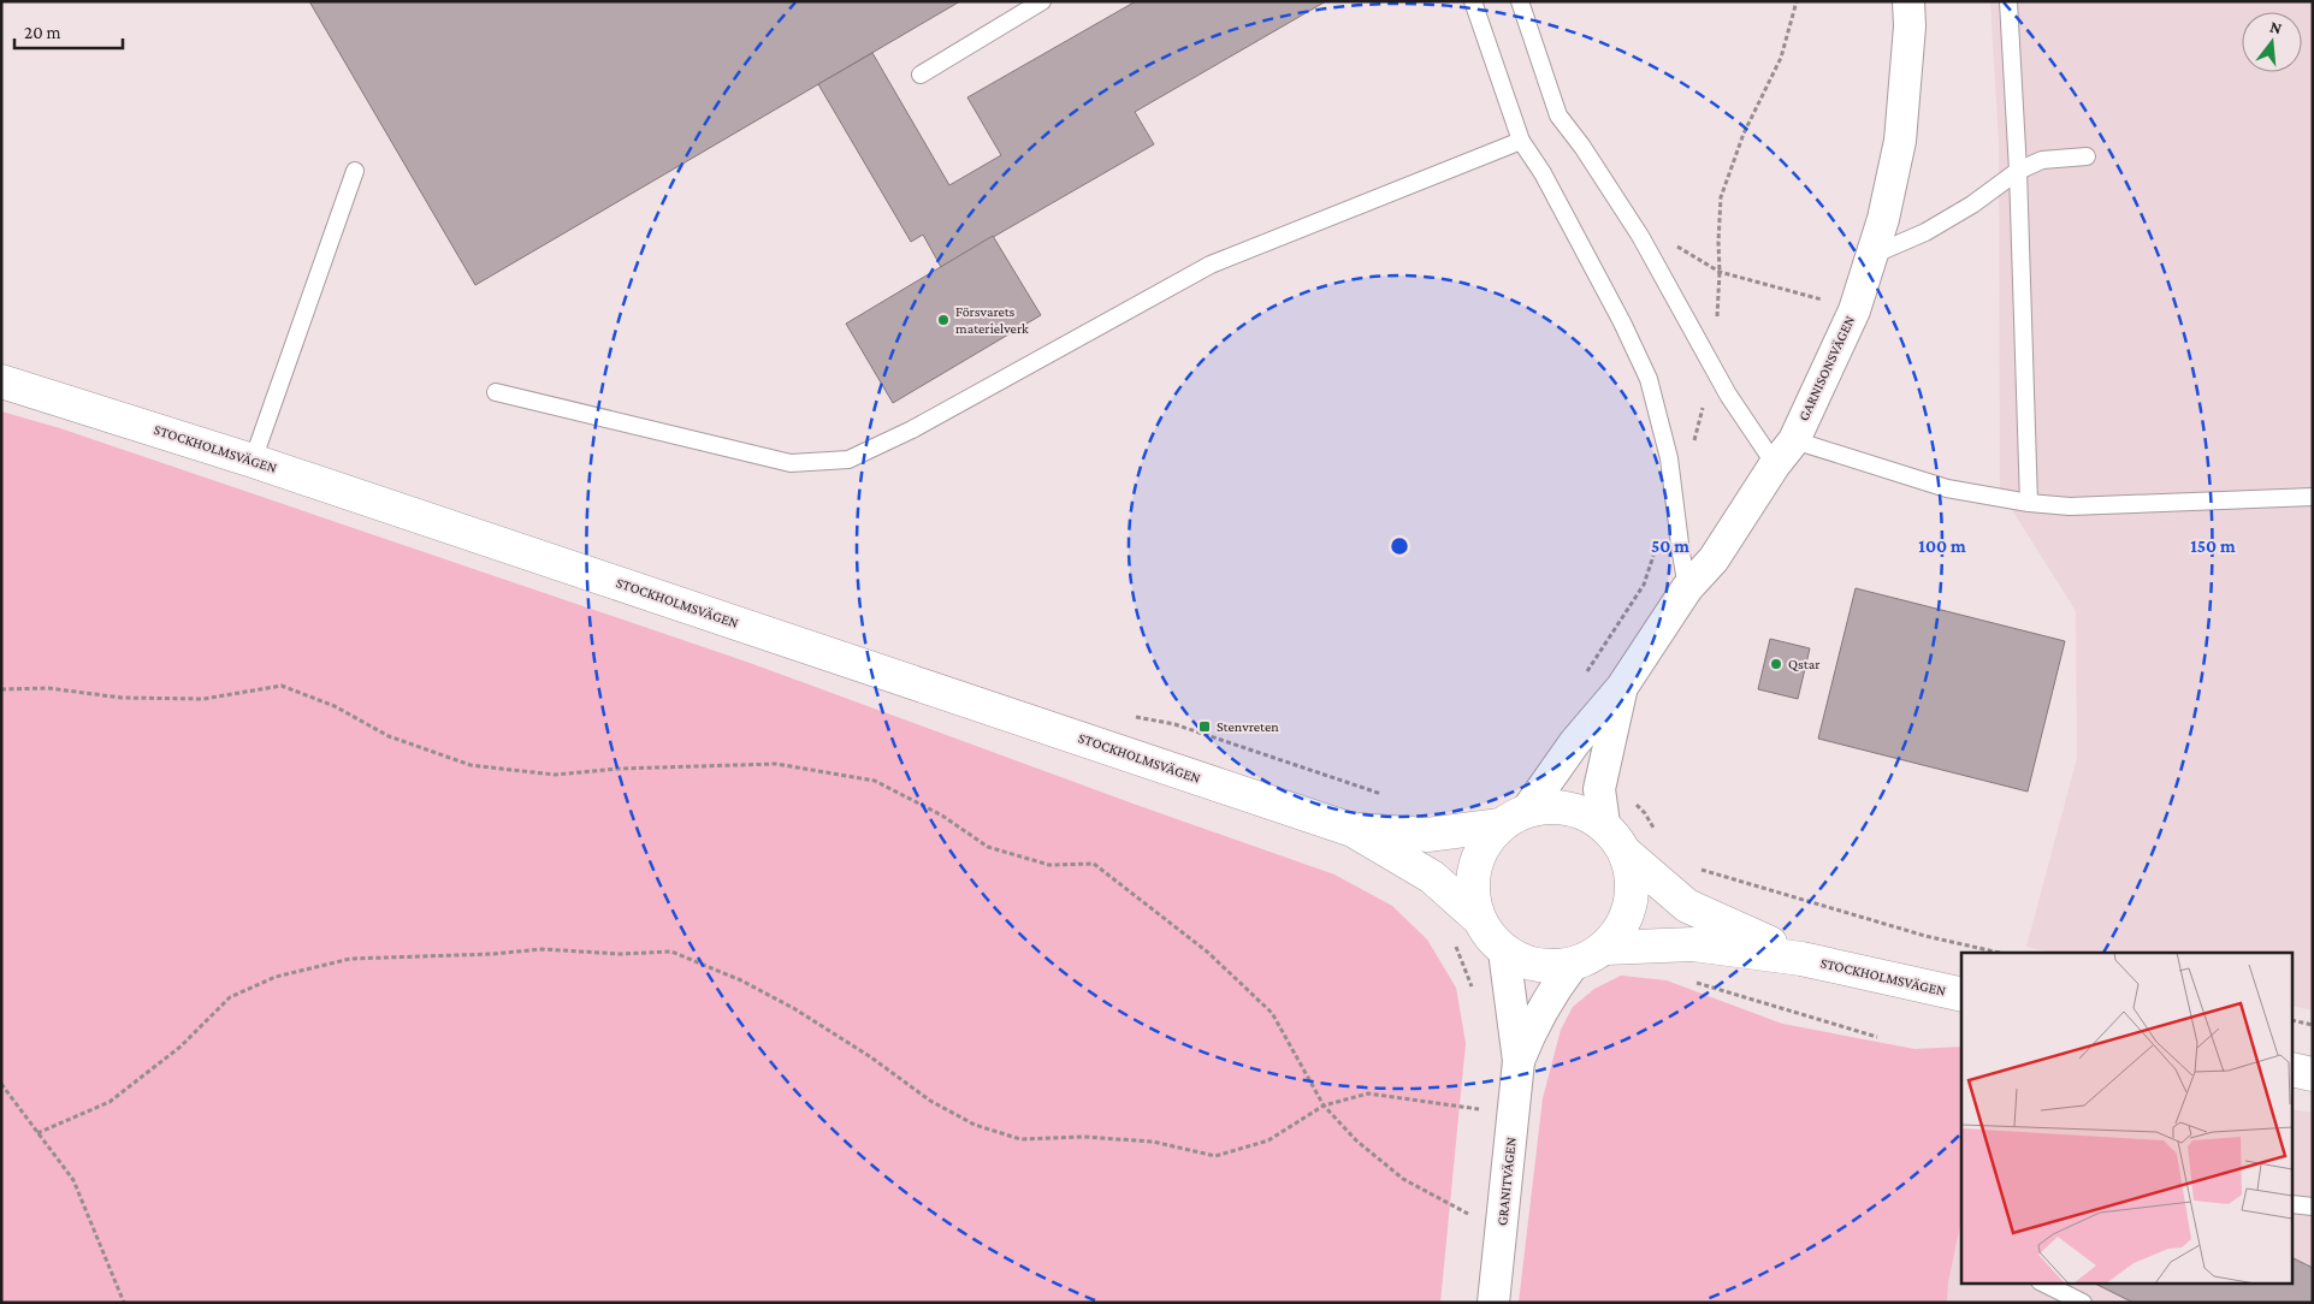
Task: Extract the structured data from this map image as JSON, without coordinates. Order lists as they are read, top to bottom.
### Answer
{
  "streets": {
    "main road": ["STOCKHOLMSVÄGEN"],
    "street": ["GARNISONSVÄGEN", "GRANITVÄGEN"]
  },
  "crossings": [
    ["GARNISONSVÄGEN", "STOCKHOLMSVÄGEN"],
    ["GARNISONSVÄGEN", "GRANITVÄGEN"],
    ["STOCKHOLMSVÄGEN", "GRANITVÄGEN"]
  ],
  "places": {
    "other": ["Försvarets materielverk", "Qstar"],
    "transit": ["Stenvreten"]
  },
  "scale_bar": "20 m",
  "north": "top",
  "rings": ["50 m", "100 m", "150 m"]
}
